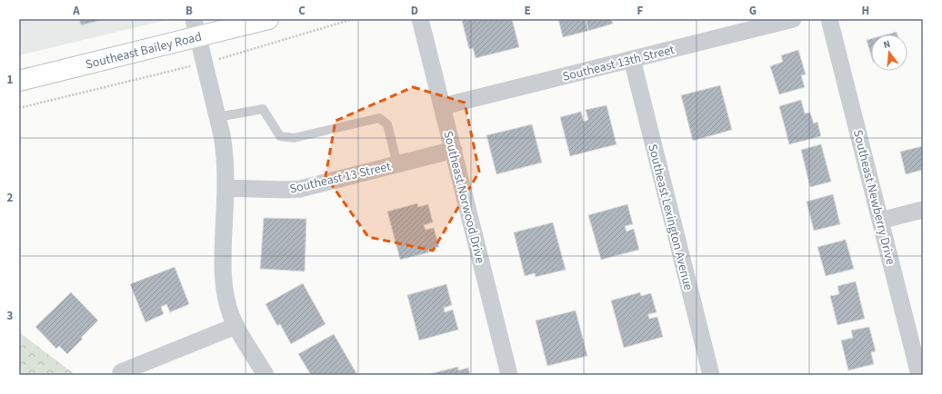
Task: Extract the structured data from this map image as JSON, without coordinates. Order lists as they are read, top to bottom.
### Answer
{
  "streets": {
    "main road": ["Southeast Bailey Road"],
    "street": [
      "Southeast 13th Street",
      "Southeast 13 Street",
      "Southeast Norwood Drive",
      "Southeast Newberry Drive",
      "Southeast Lexington Avenue"
    ]
  },
  "crossings": [
    ["Southeast 13th Street", "Southeast Norwood Drive"],
    ["Southeast 13th Street", "Southeast Lexington Avenue"],
    ["Southeast 13 Street", "Southeast Norwood Drive"]
  ],
  "north": "top",
  "grid": {
    "columns": [
      "A",
      "B",
      "C",
      "D",
      "E",
      "F",
      "G",
      "H"
    ],
    "rows": ["1", "2", "3"]
  }
}
